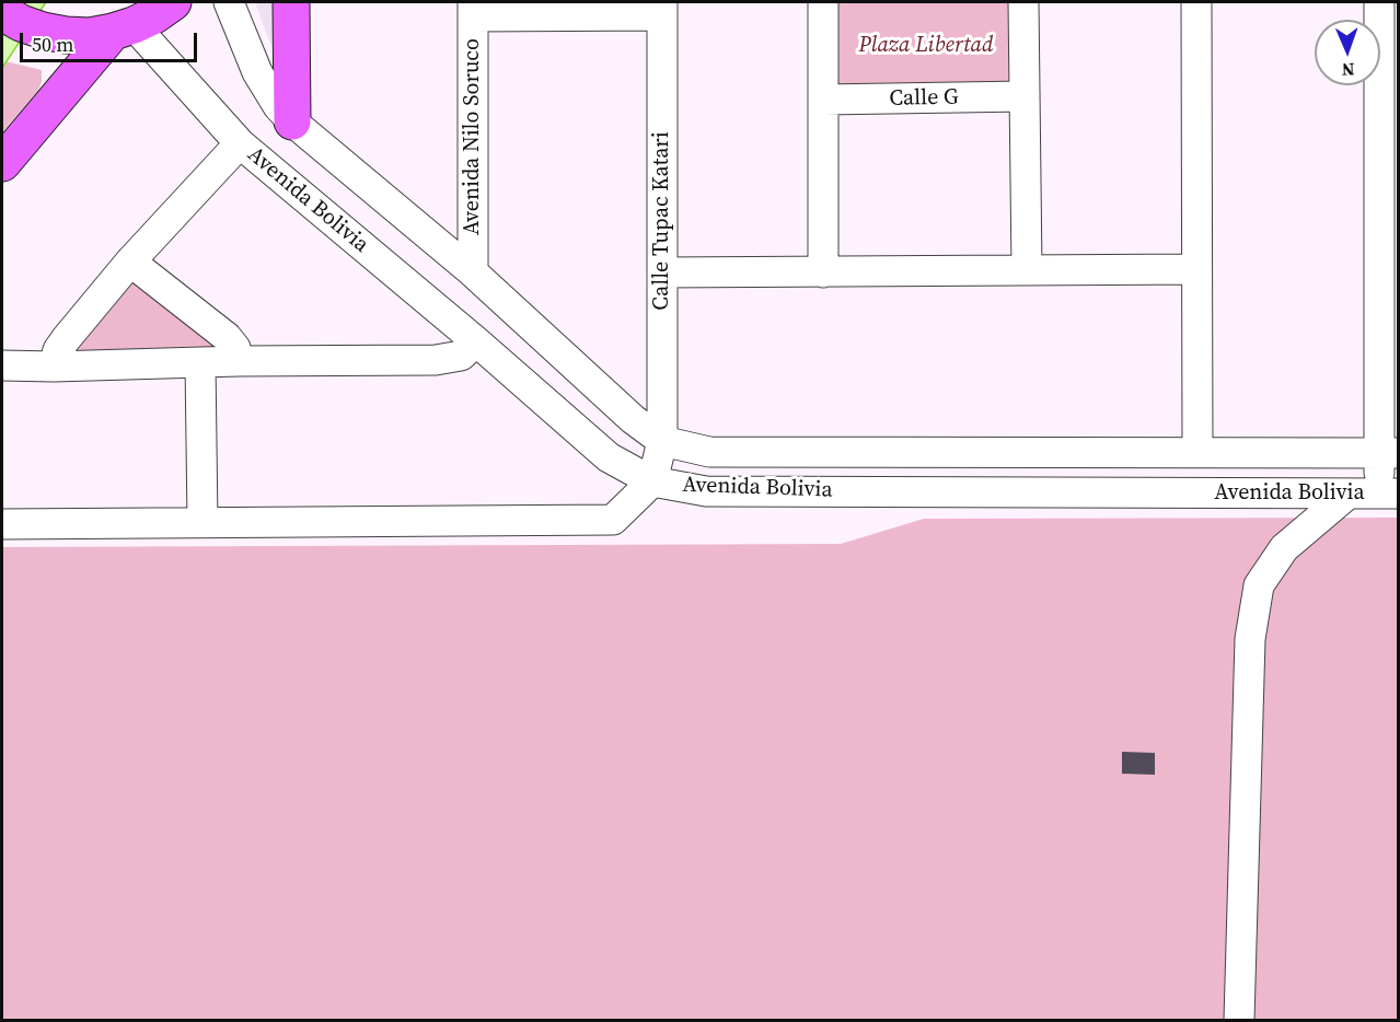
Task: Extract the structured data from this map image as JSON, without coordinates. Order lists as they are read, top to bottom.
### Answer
{
  "streets": {
    "street": [
      "Calle G",
      "Avenida Nilo Soruco",
      "Avenida Bolivia",
      "Calle Tupac Katari"
    ]
  },
  "crossings": [
    ["Avenida Nilo Soruco", "Avenida Bolivia"],
    ["Avenida Bolivia", "Calle Tupac Katari"]
  ],
  "parks": ["Plaza Libertad"],
  "scale_bar": "50 m",
  "north": "bottom"
}
